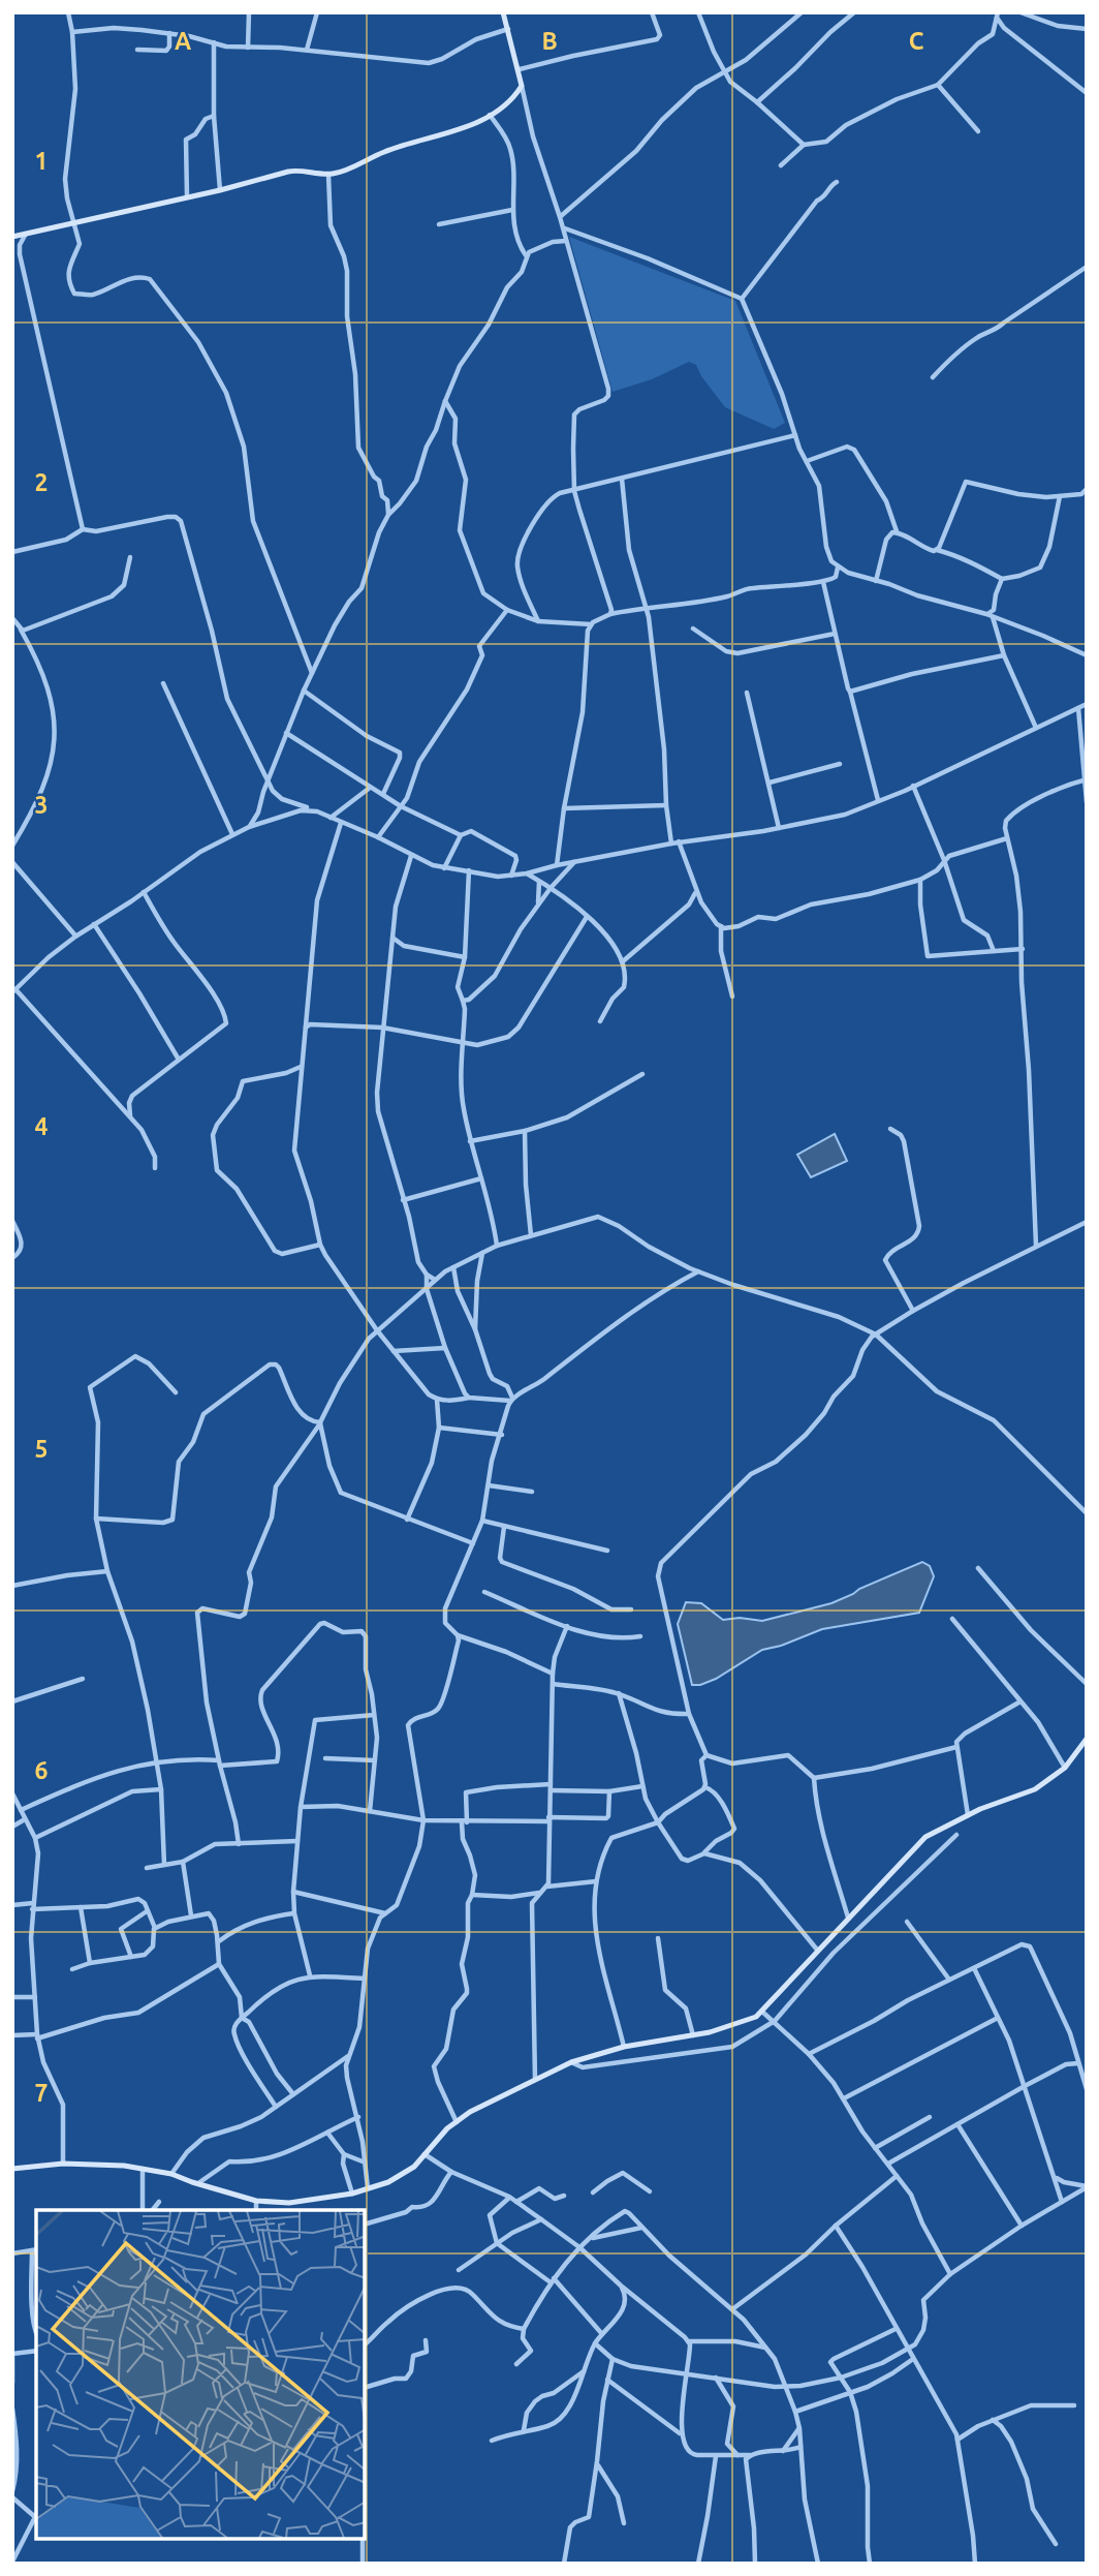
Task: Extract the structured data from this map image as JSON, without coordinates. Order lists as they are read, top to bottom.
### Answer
{
  "grid": {
    "columns": ["A", "B", "C"],
    "rows": [
      "1",
      "2",
      "3",
      "4",
      "5",
      "6",
      "7"
    ]
  }
}
